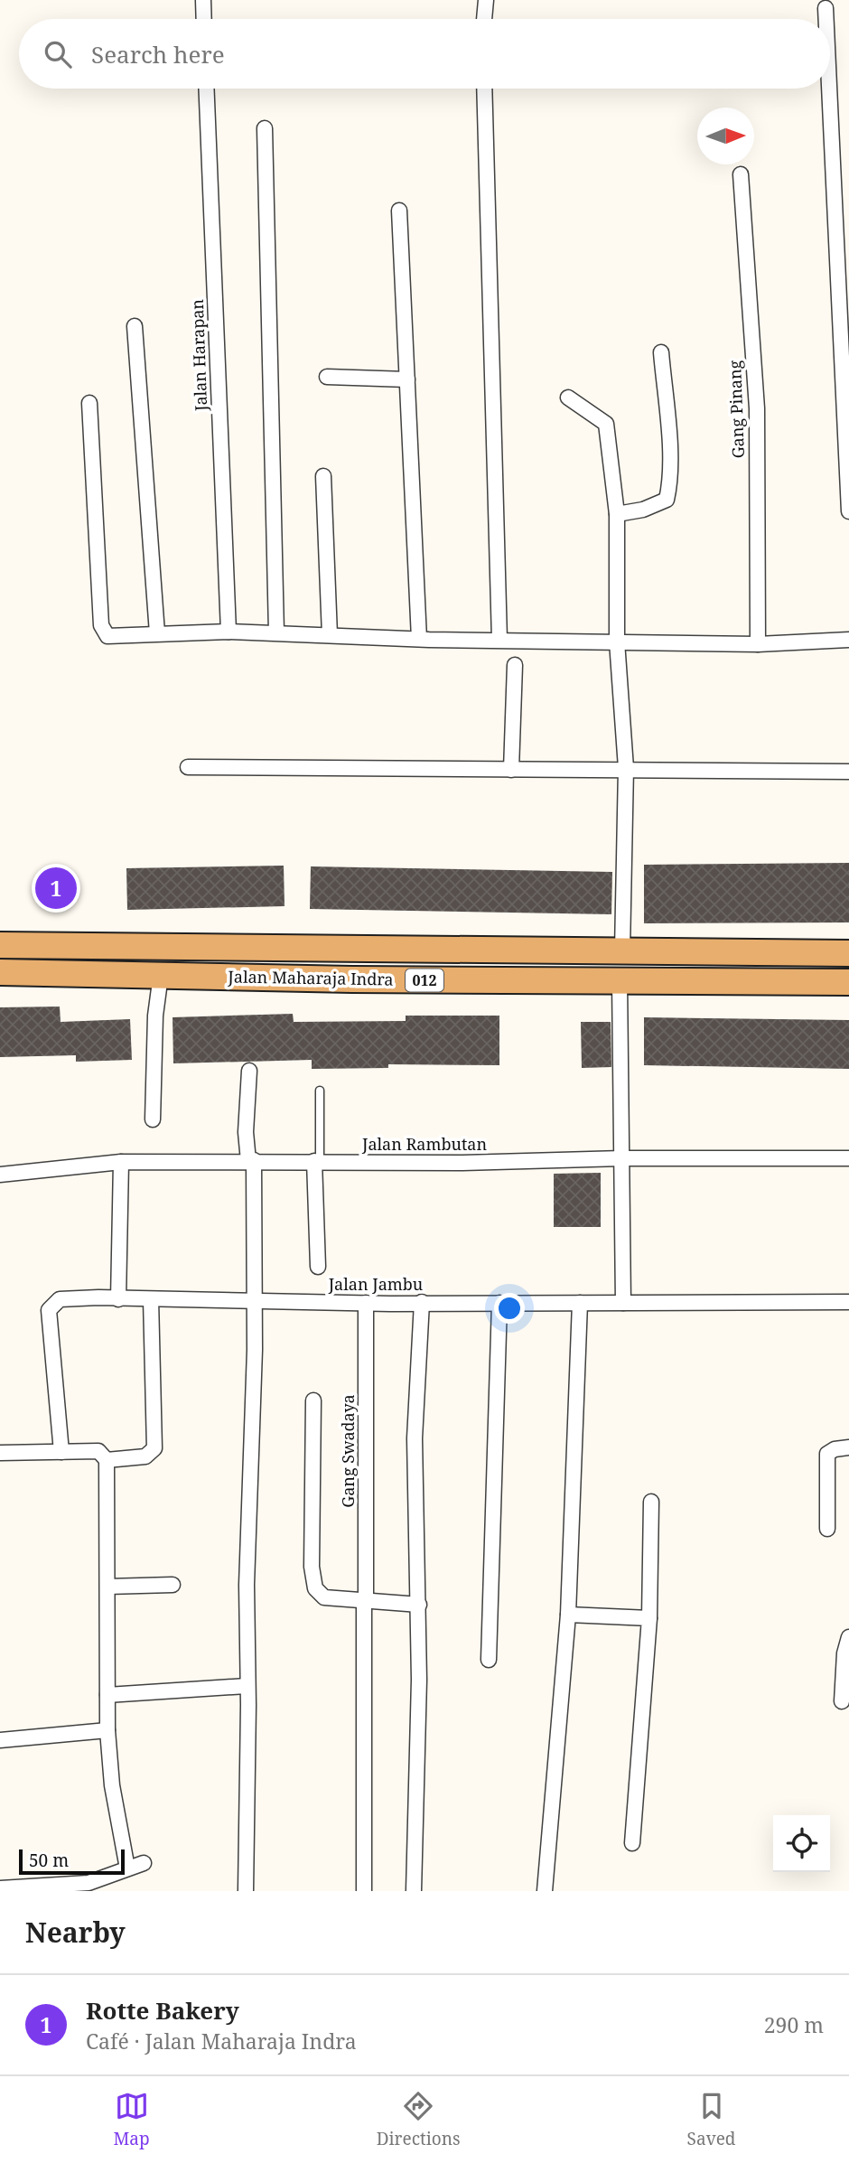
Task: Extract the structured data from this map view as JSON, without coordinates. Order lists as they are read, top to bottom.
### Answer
{
  "streets": {
    "highway": ["Jalan Maharaja Indra", "012"],
    "street": [
      "Jalan Harapan",
      "Gang Pinang",
      "Jalan Rambutan",
      "Jalan Jambu",
      "Gang Swadaya"
    ]
  },
  "crossings": [
    ["Jalan Jambu", "Gang Swadaya"]
  ],
  "scale_bar": "50 m",
  "north": "right",
  "page": {
    "search": "Search here",
    "pins": "1",
    "scale": "50 m",
    "heading": "Nearby",
    "list": [
      {
        "mark": "1",
        "name": "Rotte Bakery",
        "note": "Café · Jalan Maharaja Indra",
        "value": "290 m"
      }
    ],
    "nav": ["Map", "Directions", "Saved"]
  }
}
